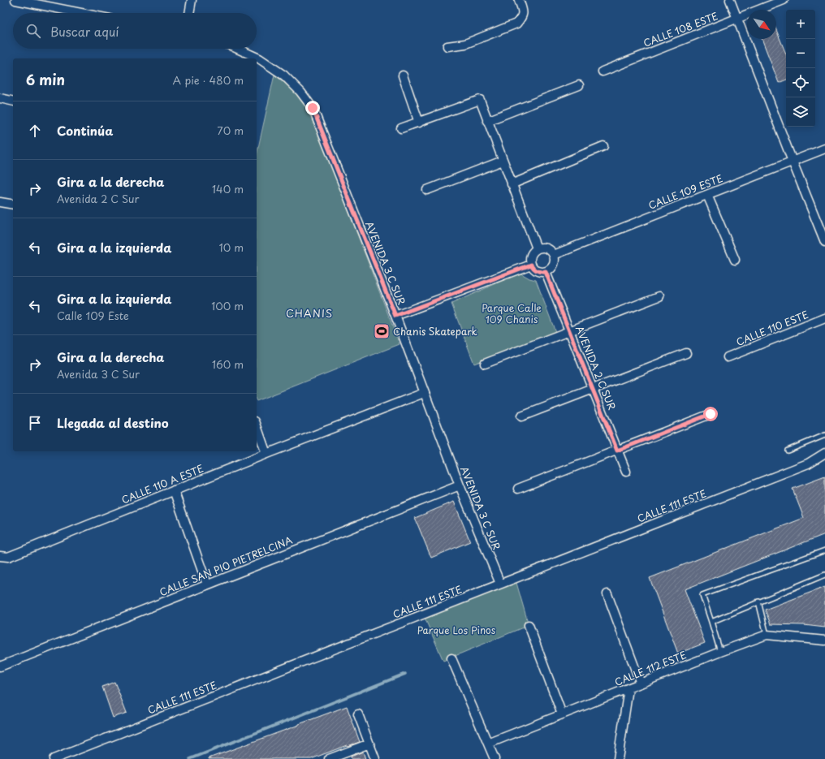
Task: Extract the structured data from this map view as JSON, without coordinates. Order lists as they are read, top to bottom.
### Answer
{
  "streets": {
    "street": [
      "CALLE 108 ESTE",
      "CALLE 109 ESTE",
      "AVENIDA 3 C SUR",
      "CALLE 110 ESTE",
      "AVENIDA 2 C SUR",
      "CALLE 110 A ESTE",
      "CALLE 111 ESTE",
      "CALLE SAN PIO PIETRELCINA",
      "CALLE 112 ESTE"
    ]
  },
  "crossings": [
    ["CALLE 109 ESTE", "AVENIDA 2 C SUR"],
    ["AVENIDA 3 C SUR", "CALLE 110 A ESTE"],
    ["AVENIDA 3 C SUR", "CALLE 111 ESTE"],
    ["AVENIDA 3 C SUR", "CALLE SAN PIO PIETRELCINA"]
  ],
  "districts": ["CHANIS"],
  "parks": ["Parque Calle 109 Chanis", "Parque Los Pinos"],
  "places": {
    "sports": ["Chanis Skatepark"]
  },
  "north": "bottom right",
  "page": {
    "map_buttons": ["+", "−"],
    "search": "Buscar aquí",
    "heading": ["6 min", "A pie · 480 m"],
    "list": [
      ["Continúa", "70 m"],
      ["Gira a la derecha", "Avenida 2 C Sur", "140 m"],
      ["Gira a la izquierda", "10 m"],
      ["Gira a la izquierda", "Calle 109 Este", "100 m"],
      ["Gira a la derecha", "Avenida 3 C Sur", "160 m"],
      "Llegada al destino"
    ]
  }
}
